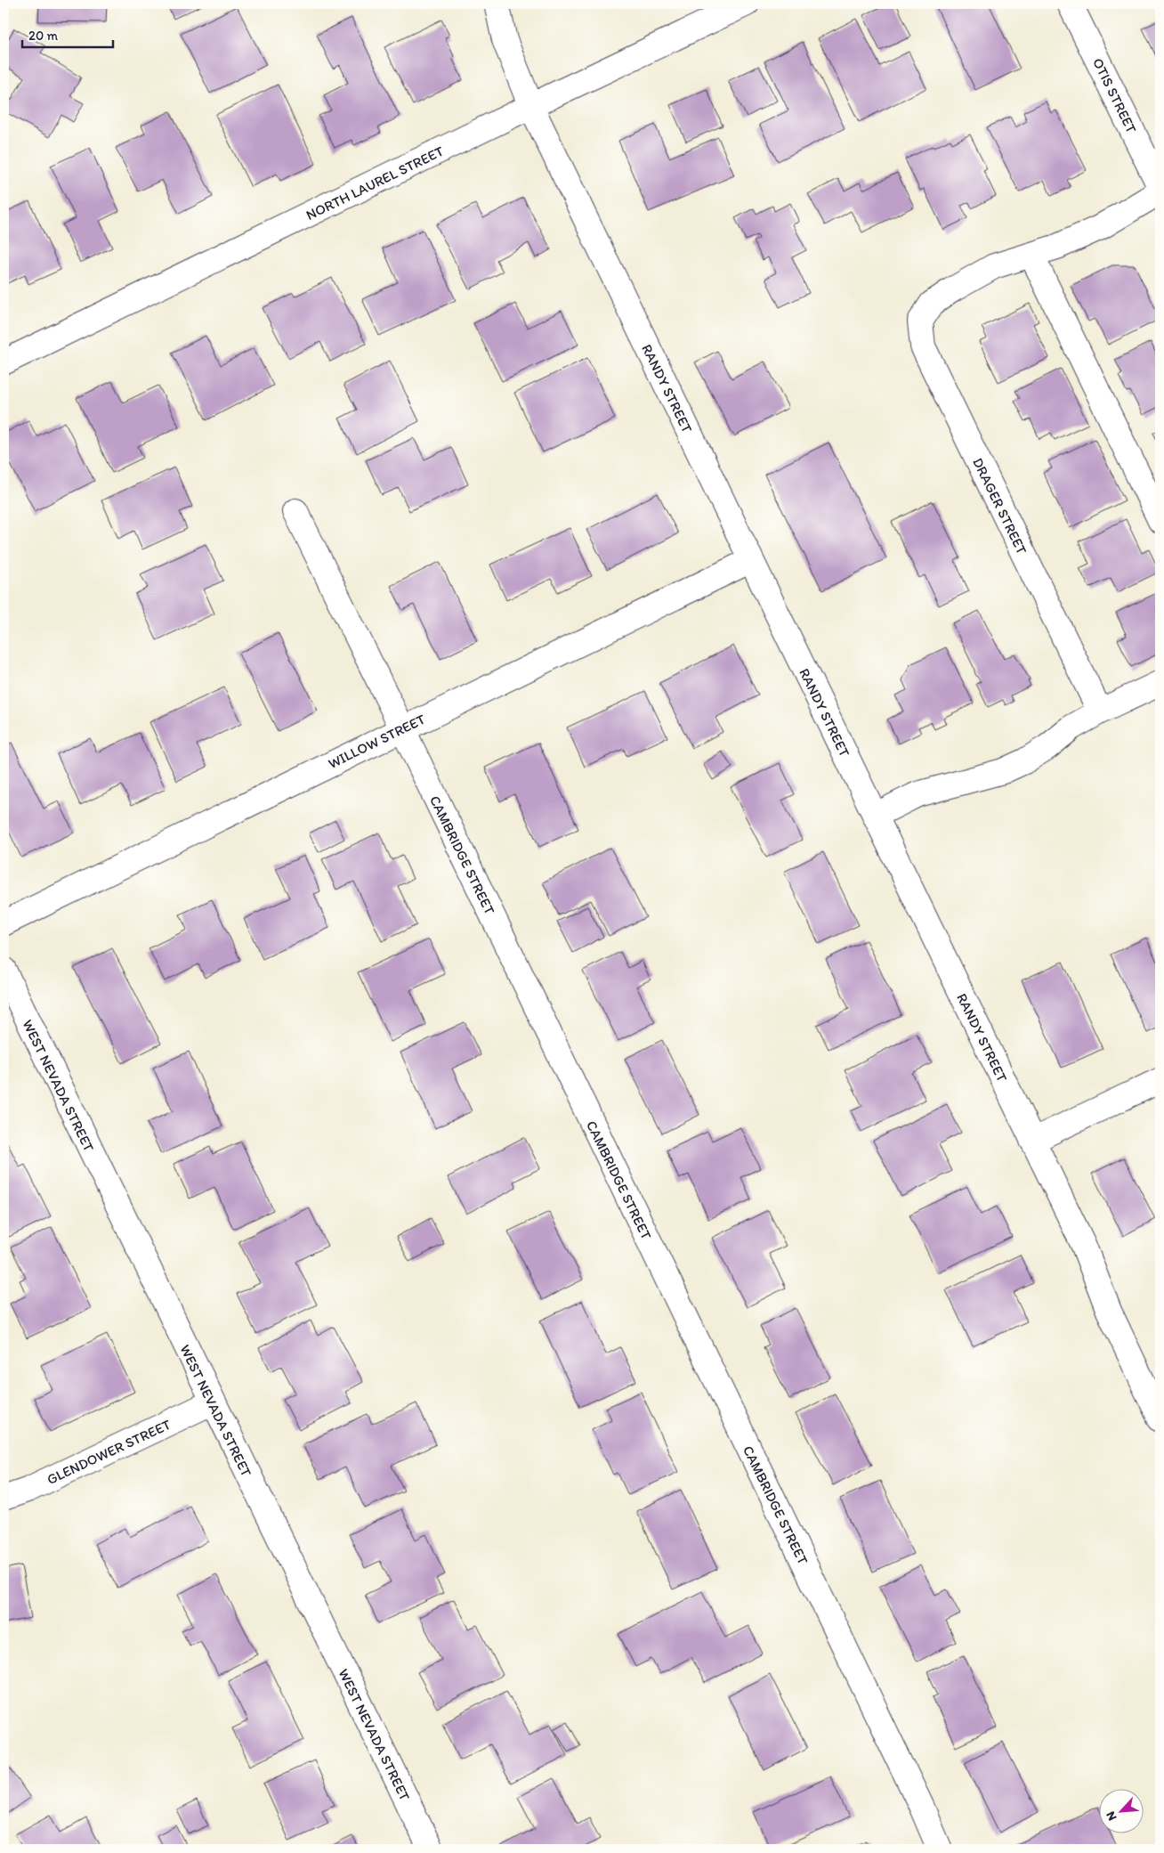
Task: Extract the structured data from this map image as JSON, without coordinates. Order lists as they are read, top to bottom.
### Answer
{
  "streets": {
    "street": [
      "OTIS STREET",
      "NORTH LAUREL STREET",
      "RANDY STREET",
      "DRAGER STREET",
      "WILLOW STREET",
      "CAMBRIDGE STREET",
      "WEST NEVADA STREET",
      "GLENDOWER STREET"
    ]
  },
  "crossings": [
    ["NORTH LAUREL STREET", "RANDY STREET"],
    ["RANDY STREET", "WILLOW STREET"],
    ["WILLOW STREET", "CAMBRIDGE STREET"],
    ["WEST NEVADA STREET", "GLENDOWER STREET"]
  ],
  "scale_bar": "20 m",
  "north": "bottom left"
}
